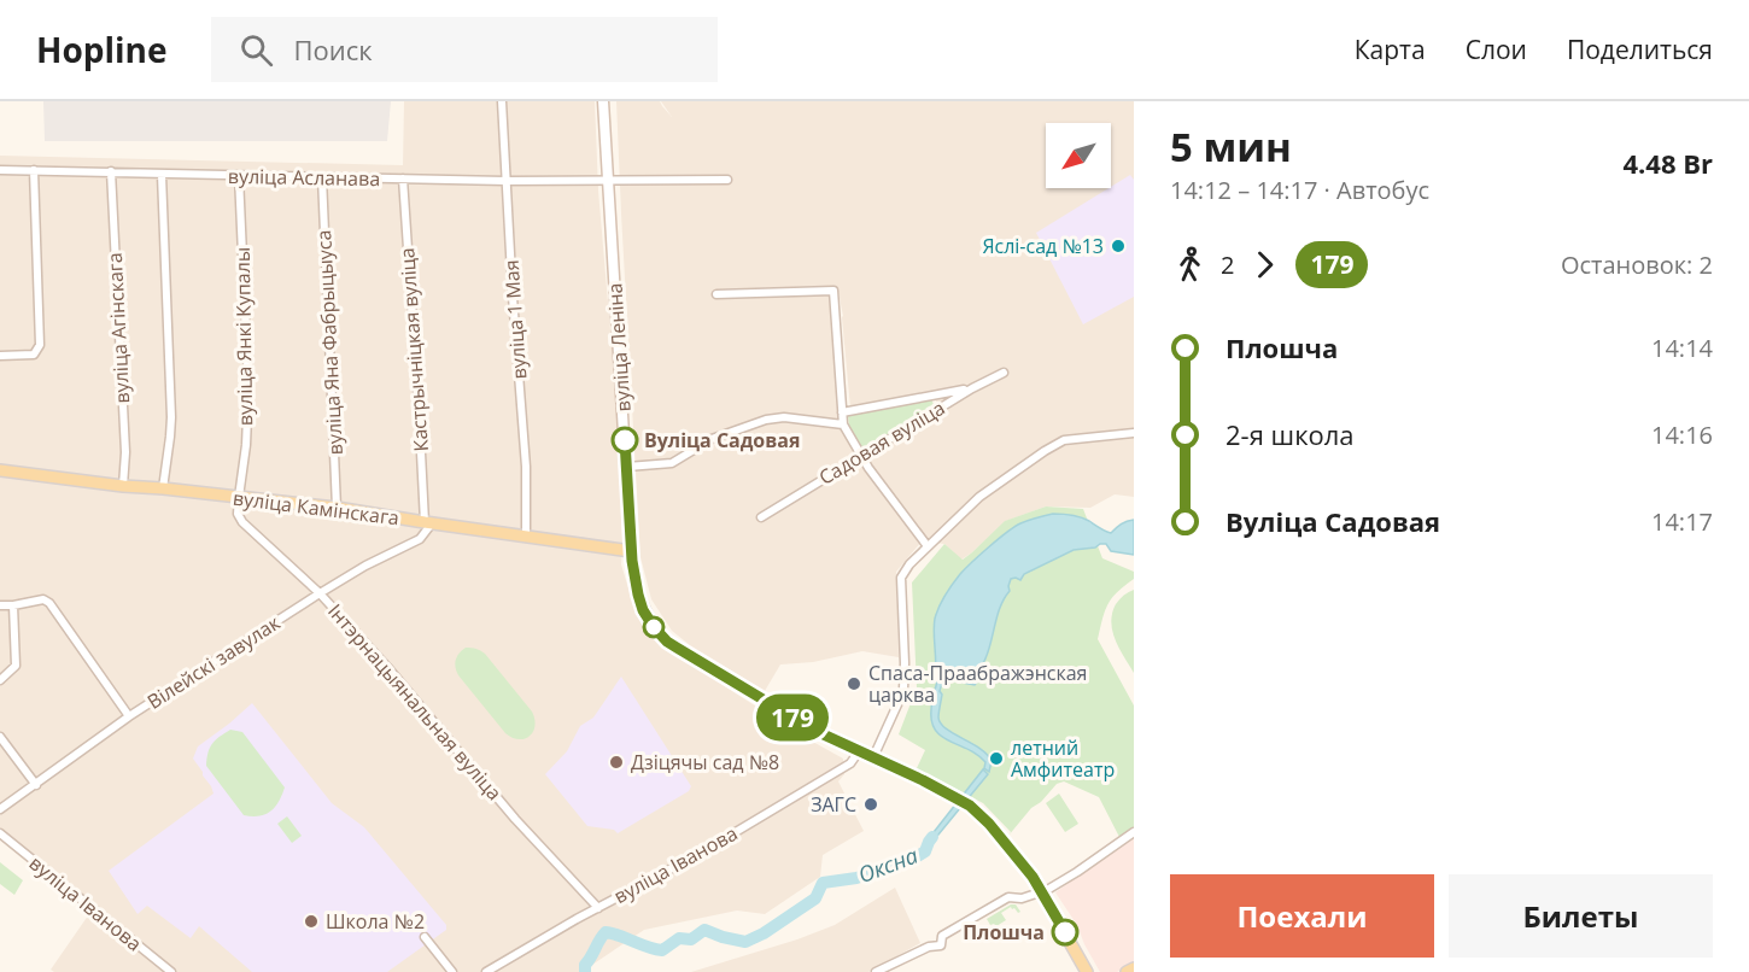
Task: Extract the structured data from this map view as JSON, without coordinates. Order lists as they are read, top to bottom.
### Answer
{
  "streets": {
    "main road": ["вуліца Леніна", "вуліца Камінскага"],
    "street": [
      "вуліца Асланава",
      "вуліца 1 Мая",
      "вуліца Агінскага",
      "вуліца Янкі Купалы",
      "вуліца Яна Фабрыцыуса",
      "Кастрычніцкая вуліца",
      "Садовая вуліца",
      "Вілейскі завулак",
      "Інтэрнацыянальная вуліца",
      "вуліца Іванова"
    ]
  },
  "crossings": [
    ["вуліца Асланава", "вуліца 1 Мая"],
    ["вуліца Асланава", "вуліца Агінскага"],
    ["вуліца Асланава", "вуліца Янкі Купалы"],
    ["вуліца Асланава", "вуліца Яна Фабрыцыуса"],
    ["вуліца Асланава", "вуліца Леніна"],
    ["вуліца Асланава", "Кастрычніцкая вуліца"],
    ["вуліца 1 Мая", "вуліца Камінскага"],
    ["вуліца Агінскага", "вуліца Камінскага"],
    ["вуліца Янкі Купалы", "вуліца Камінскага"],
    ["вуліца Янкі Купалы", "Інтэрнацыянальная вуліца"],
    ["вуліца Яна Фабрыцыуса", "вуліца Камінскага"],
    ["вуліца Леніна", "Садовая вуліца"],
    ["вуліца Леніна", "вуліца Камінскага"],
    ["вуліца Леніна", "вуліца Іванова"],
    ["Кастрычніцкая вуліца", "вуліца Камінскага"],
    ["Кастрычніцкая вуліца", "Вілейскі завулак"],
    ["вуліца Камінскага", "Вілейскі завулак"],
    ["вуліца Камінскага", "Інтэрнацыянальная вуліца"],
    ["Вілейскі завулак", "Інтэрнацыянальная вуліца"],
    ["Інтэрнацыянальная вуліца", "вуліца Іванова"]
  ],
  "water": ["Оксна"],
  "places": [
    "Яслі-сад №13",
    "Вуліца Садовая",
    "Спаса-Праабражэнская царква",
    "летний Амфитеатр",
    "Дзіцячы сад №8",
    "ЗАГС",
    "Школа №2",
    "Плошча"
  ],
  "lines": ["bus line 179"],
  "north": "bottom left",
  "page": {
    "header": "Hopline",
    "search": "Поиск",
    "nav": ["Карта", "Слои", "Поделиться"],
    "on_map": "179",
    "heading": ["5 мин", "14:12 – 14:17 · Автобус", "4.48 Br"],
    "legs": ["2", "179", "Остановок: 2"],
    "list": [
      {
        "name": "Плошча",
        "value": "14:14"
      },
      {
        "name": "2-я школа",
        "value": "14:16"
      },
      {
        "name": "Вуліца Садовая",
        "value": "14:17"
      }
    ],
    "buttons": ["Поехали", "Билеты"]
  }
}
